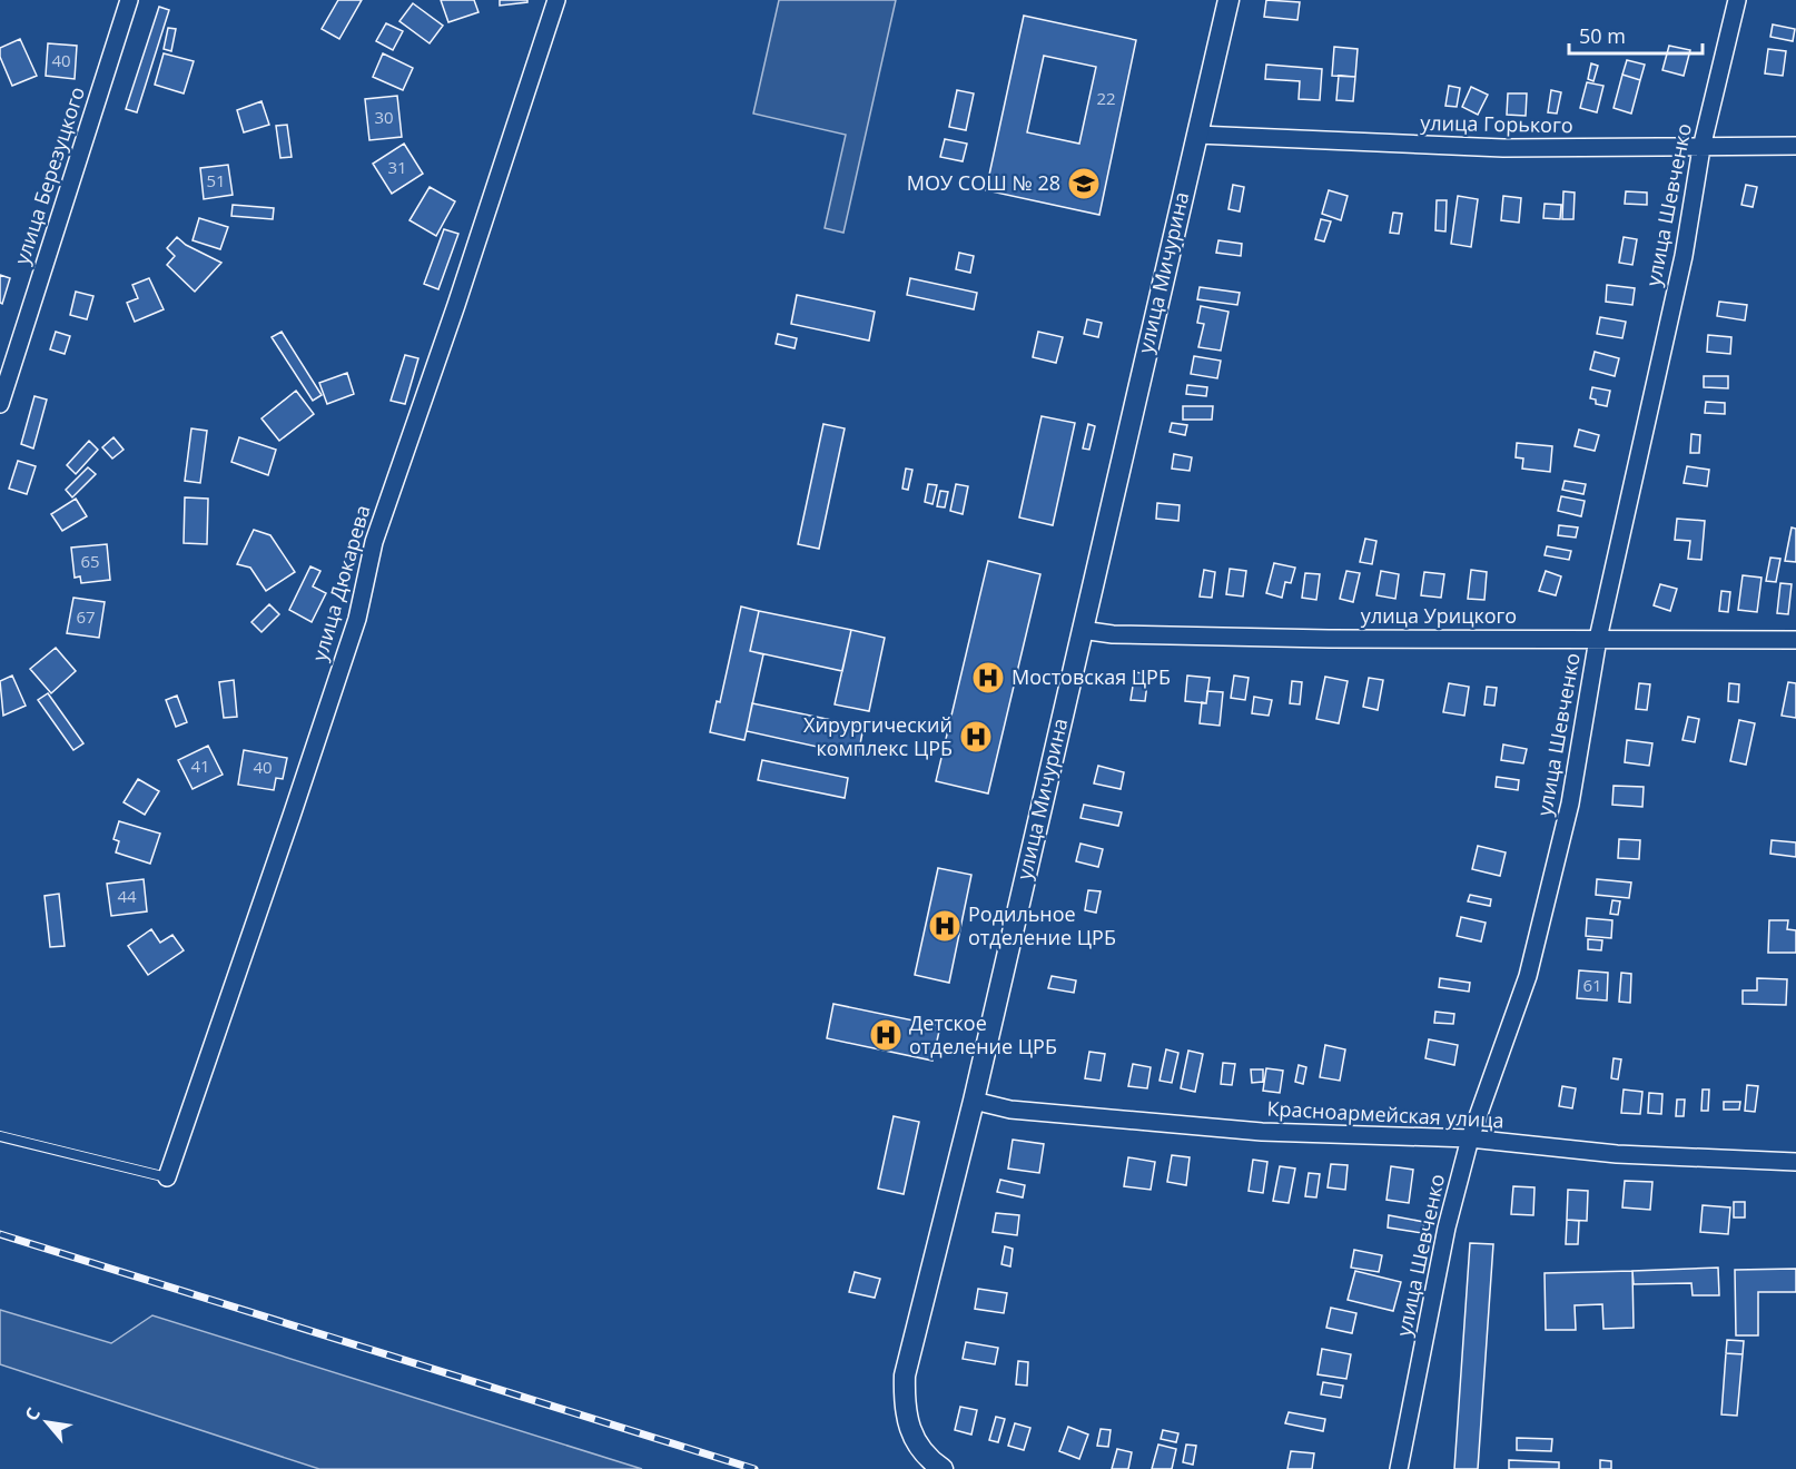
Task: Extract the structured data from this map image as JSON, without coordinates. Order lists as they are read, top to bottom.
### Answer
{
  "streets": {
    "street": [
      "улица Горького",
      "улица Березуцкого",
      "улица Шевченко",
      "улица Мичурина",
      "улица Дюкарева",
      "улица Урицкого",
      "Красноармейская улица"
    ]
  },
  "crossings": [
    ["улица Горького", "улица Шевченко"],
    ["улица Горького", "улица Мичурина"],
    ["улица Шевченко", "улица Урицкого"],
    ["улица Шевченко", "Красноармейская улица"],
    ["улица Мичурина", "улица Урицкого"],
    ["улица Мичурина", "Красноармейская улица"]
  ],
  "places": {
    "school or university": ["МОУ СОШ № 28"],
    "hospital": [
      "Мостовская ЦРБ",
      "Хирургический комплекс ЦРБ",
      "Родильное отделение ЦРБ",
      "Детское отделение ЦРБ"
    ]
  },
  "house_numbers": [
    "40",
    "22",
    "30",
    "31",
    "51",
    "65",
    "67",
    "41",
    "40",
    "44",
    "61"
  ],
  "scale_bar": "50 m",
  "north": "top left"
}
